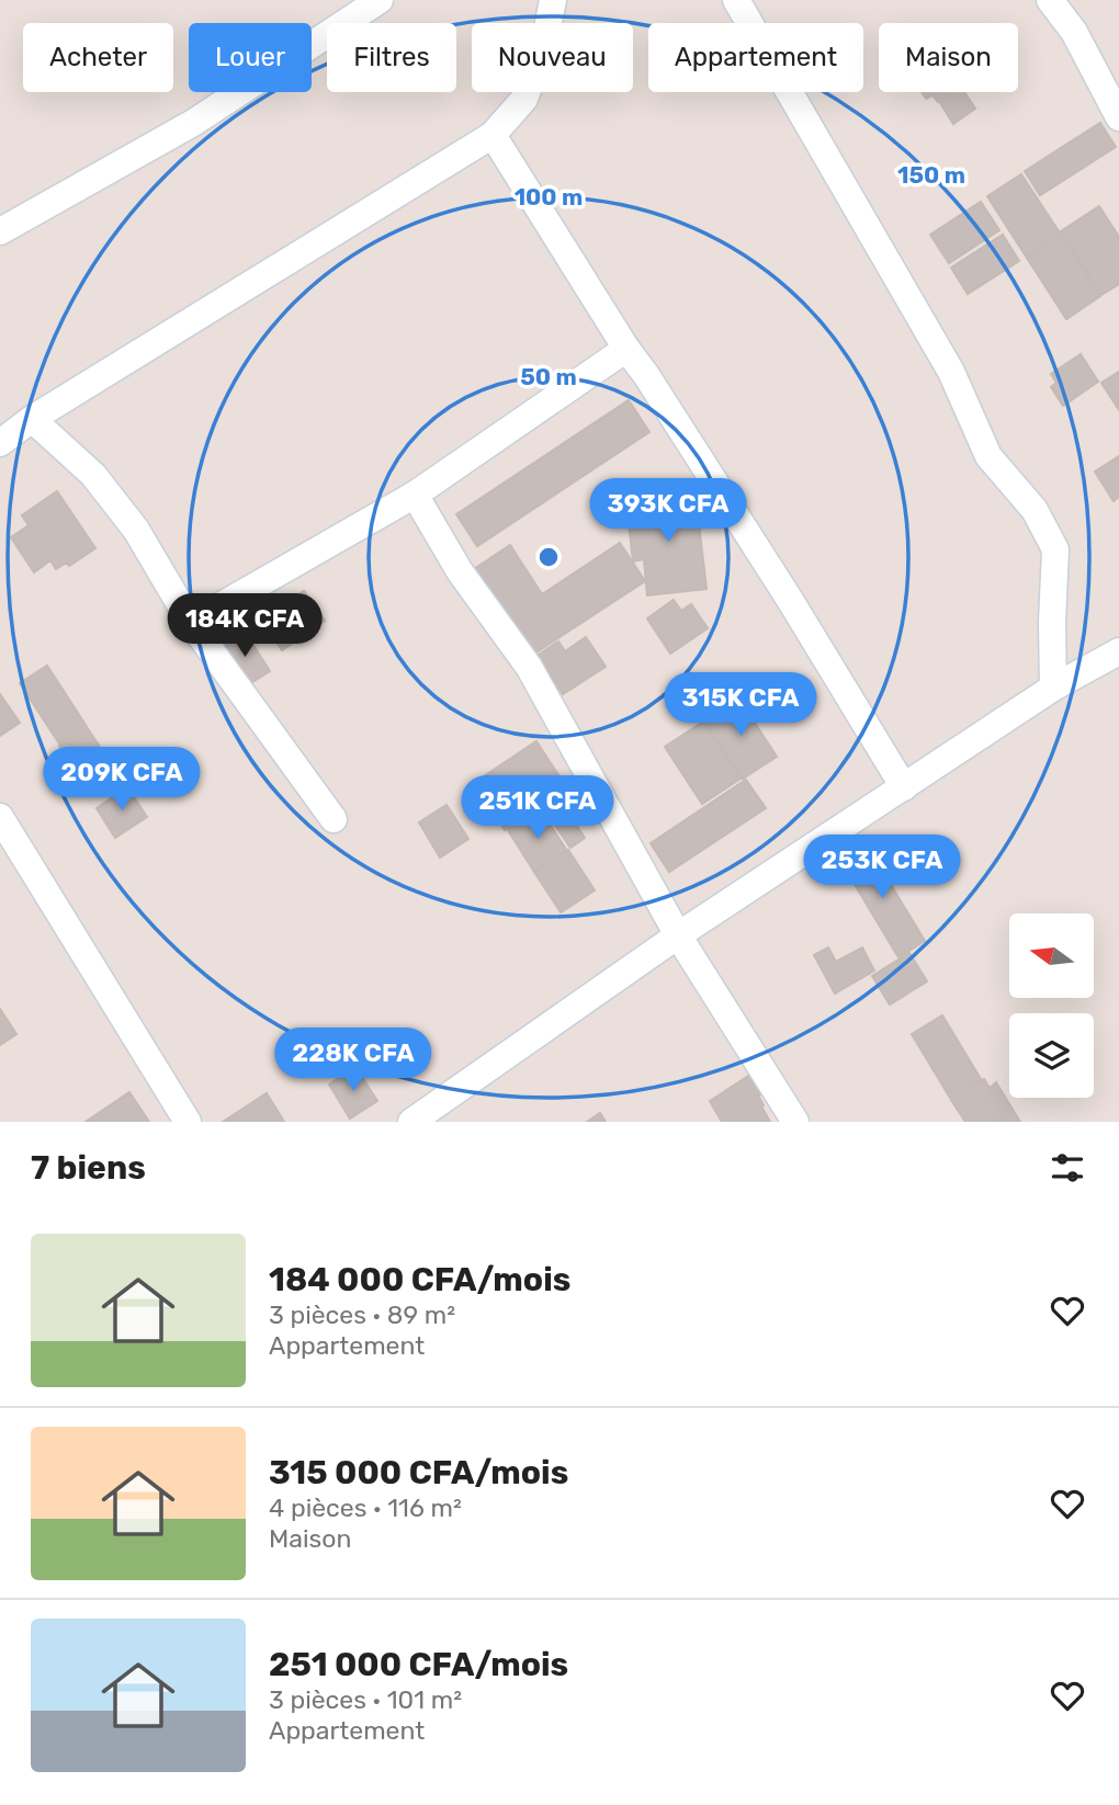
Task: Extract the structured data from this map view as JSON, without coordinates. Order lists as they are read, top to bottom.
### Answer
{
  "north": "left",
  "page": {
    "chip": [
      "Acheter",
      "Louer",
      "Filtres",
      "Nouveau",
      "Appartement",
      "Maison"
    ],
    "price": [
      "393K CFA",
      "184K CFA",
      "315K CFA",
      "209K CFA",
      "251K CFA",
      "253K CFA",
      "228K CFA"
    ],
    "heading": "7 biens",
    "list": [
      {
        "name": "184 000 CFA/mois",
        "note": "3 pièces · 89 m² · Appartement"
      },
      {
        "name": "315 000 CFA/mois",
        "note": "4 pièces · 116 m² · Maison"
      },
      {
        "name": "251 000 CFA/mois",
        "note": "3 pièces · 101 m² · Appartement"
      }
    ]
  },
  "rings": ["150 m", "100 m", "50 m"]
}
